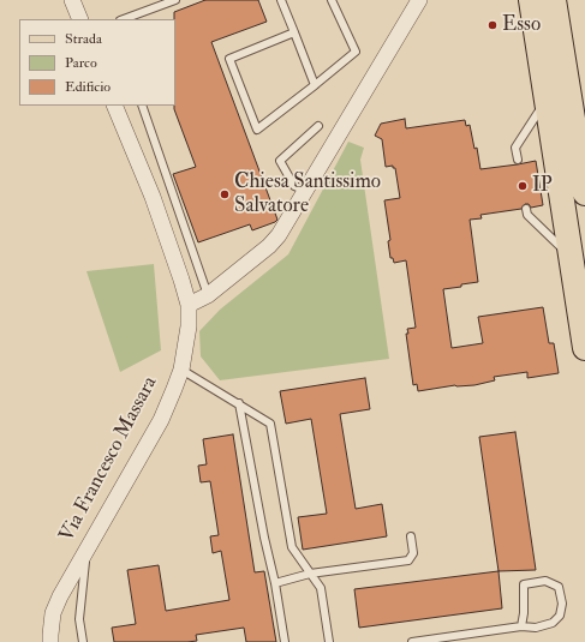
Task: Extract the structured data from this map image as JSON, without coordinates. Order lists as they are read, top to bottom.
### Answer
{
  "streets": {
    "street": ["Via Francesco Massara"]
  },
  "places": ["Esso", "IP", "Chiesa Santissimo Salvatore"],
  "legend": ["Strada", "Parco", "Edificio"]
}
